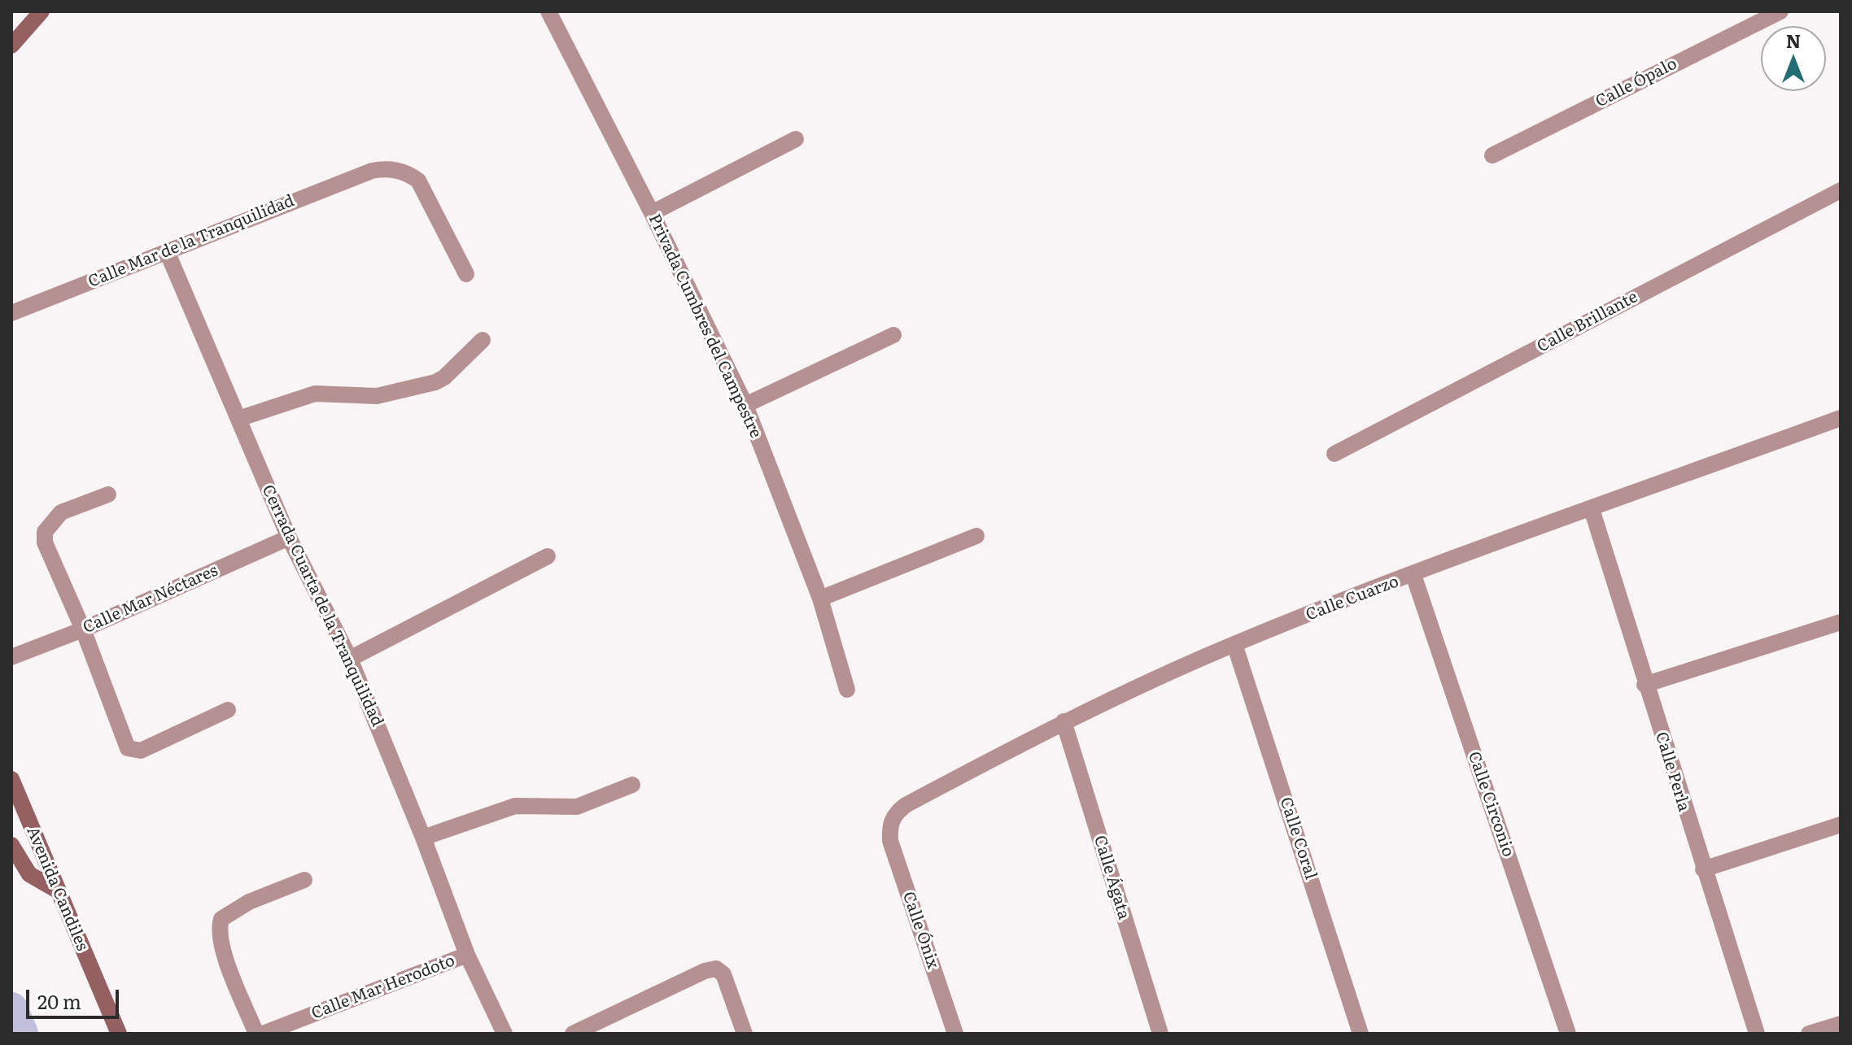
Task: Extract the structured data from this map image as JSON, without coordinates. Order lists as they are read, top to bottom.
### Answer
{
  "streets": {
    "main road": ["Avenida Candiles"],
    "street": [
      "Calle Ópalo",
      "Calle Mar de la Tranquilidad",
      "Calle Brillante",
      "Privada Cumbres del Campestre",
      "Calle Cuarzo",
      "Calle Mar Néctares",
      "Cerrada Cuarta de la Tranquilidad",
      "Calle Perla",
      "Calle Circonio",
      "Calle Coral",
      "Calle Ágata",
      "Calle Ónix",
      "Calle Mar Herodoto"
    ]
  },
  "crossings": [
    ["Calle Mar de la Tranquilidad", "Cerrada Cuarta de la Tranquilidad"],
    ["Calle Cuarzo", "Calle Perla"],
    ["Calle Cuarzo", "Calle Circonio"],
    ["Calle Cuarzo", "Calle Coral"],
    ["Calle Cuarzo", "Calle Ágata"],
    ["Calle Cuarzo", "Calle Ónix"],
    ["Calle Mar Néctares", "Cerrada Cuarta de la Tranquilidad"],
    ["Cerrada Cuarta de la Tranquilidad", "Calle Mar Herodoto"]
  ],
  "scale_bar": "20 m",
  "north": "top"
}
